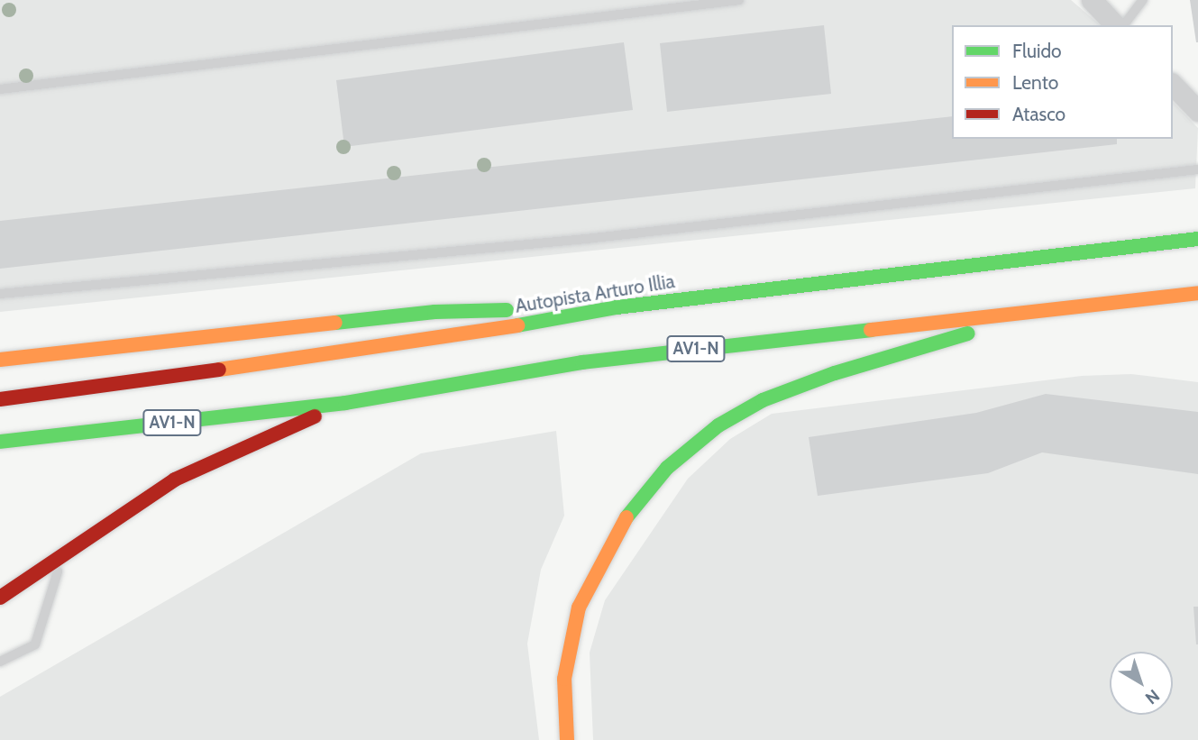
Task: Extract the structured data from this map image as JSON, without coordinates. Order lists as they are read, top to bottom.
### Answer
{
  "streets": {
    "highway": ["Autopista Arturo Illia", "AV1-N"]
  },
  "legend": ["Fluido", "Lento", "Atasco"],
  "north": "bottom right"
}
